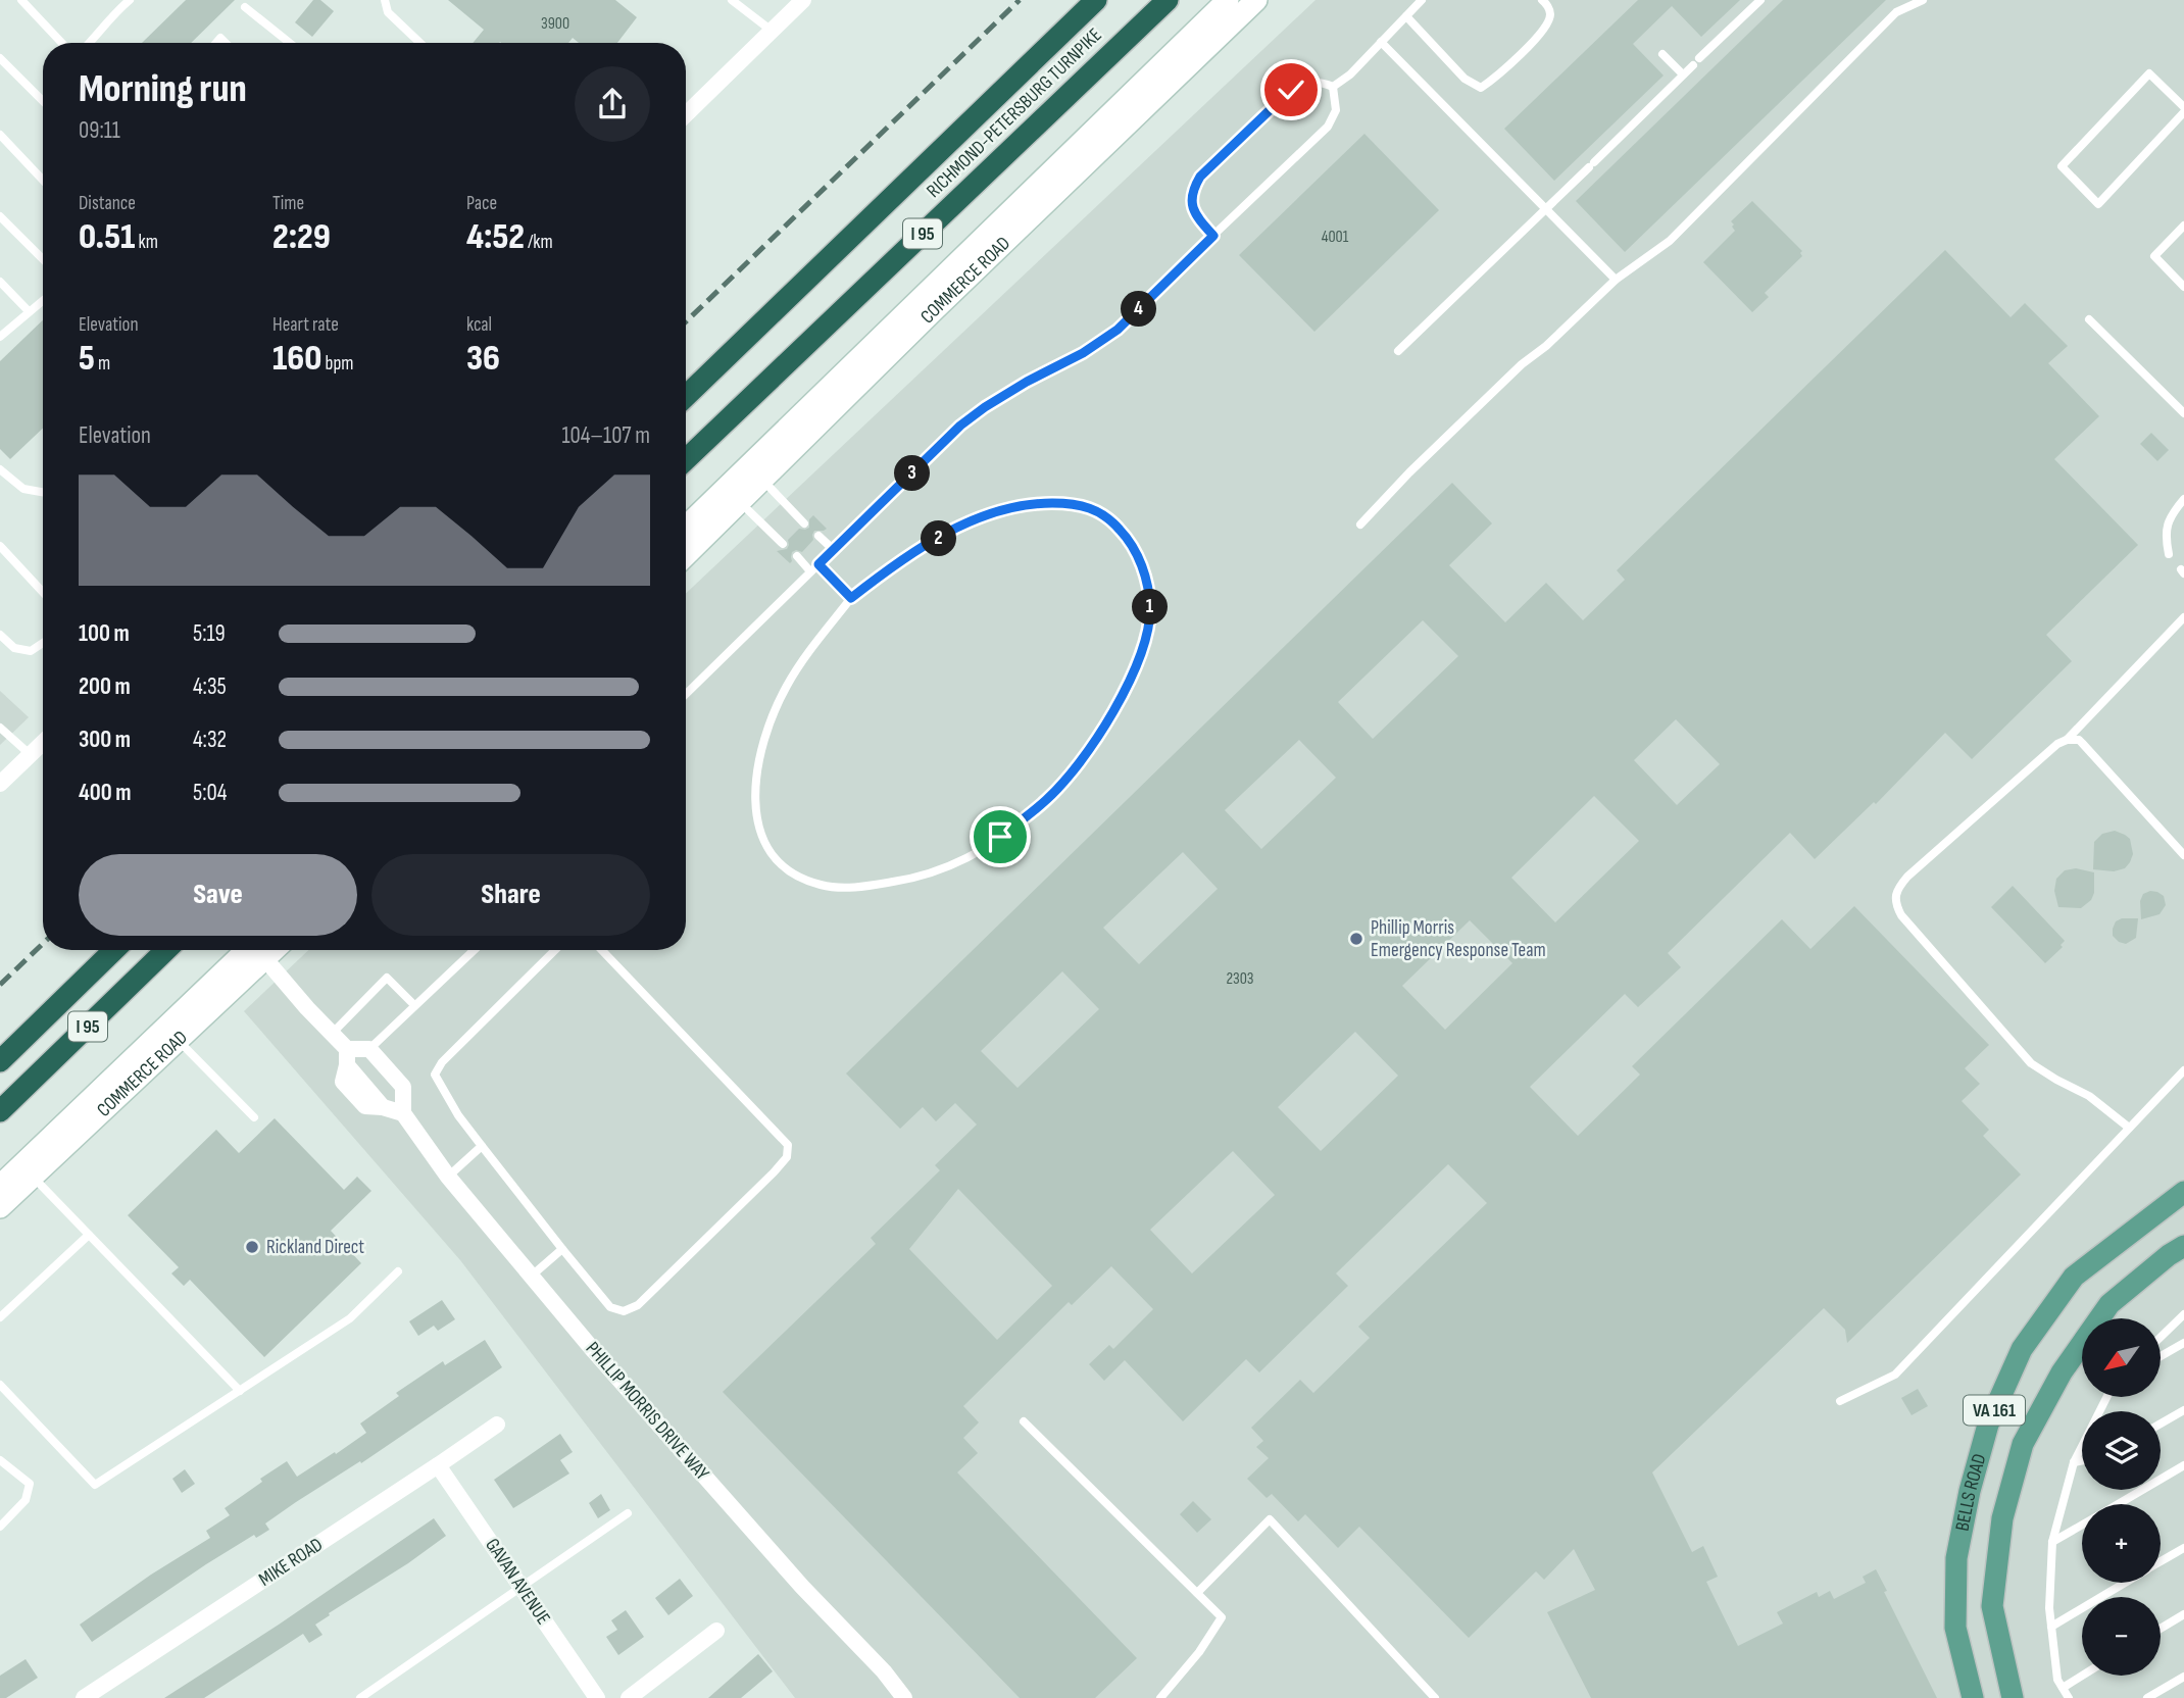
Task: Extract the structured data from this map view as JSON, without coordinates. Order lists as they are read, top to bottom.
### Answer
{
  "streets": {
    "highway": ["RICHMOND-PETERSBURG TURNPIKE", "I 95"],
    "main road": ["COMMERCE ROAD", "VA 161", "BELLS ROAD"],
    "street": ["PHILLIP MORRIS DRIVE WAY", "MIKE ROAD", "GAVAN AVENUE"]
  },
  "crossings": [
    ["MIKE ROAD", "GAVAN AVENUE"]
  ],
  "places": ["Phillip Morris Emergency Response Team", "Rickland Direct"],
  "house_numbers": ["3900", "4001", "2303"],
  "north": "bottom left",
  "page": {
    "heading": ["Morning run", "09:11"],
    "stats": [
      ["Distance", "0.51 km"],
      ["Time", "2:29"],
      ["Pace", "4:52 /km"],
      ["Elevation", "5 m"],
      ["Heart rate", "160 bpm"],
      ["kcal", "36"]
    ],
    "pins": [
      "4",
      "3",
      "2",
      "1"
    ],
    "chart": ["Elevation", "104–107 m"],
    "list": [
      {
        "name": "100 m",
        "note": "5:19"
      },
      {
        "name": "200 m",
        "note": "4:35"
      },
      {
        "name": "300 m",
        "note": "4:32"
      },
      {
        "name": "400 m",
        "note": "5:04"
      }
    ],
    "buttons": ["Save", "Share"],
    "map_buttons": ["+", "−"]
  }
}
